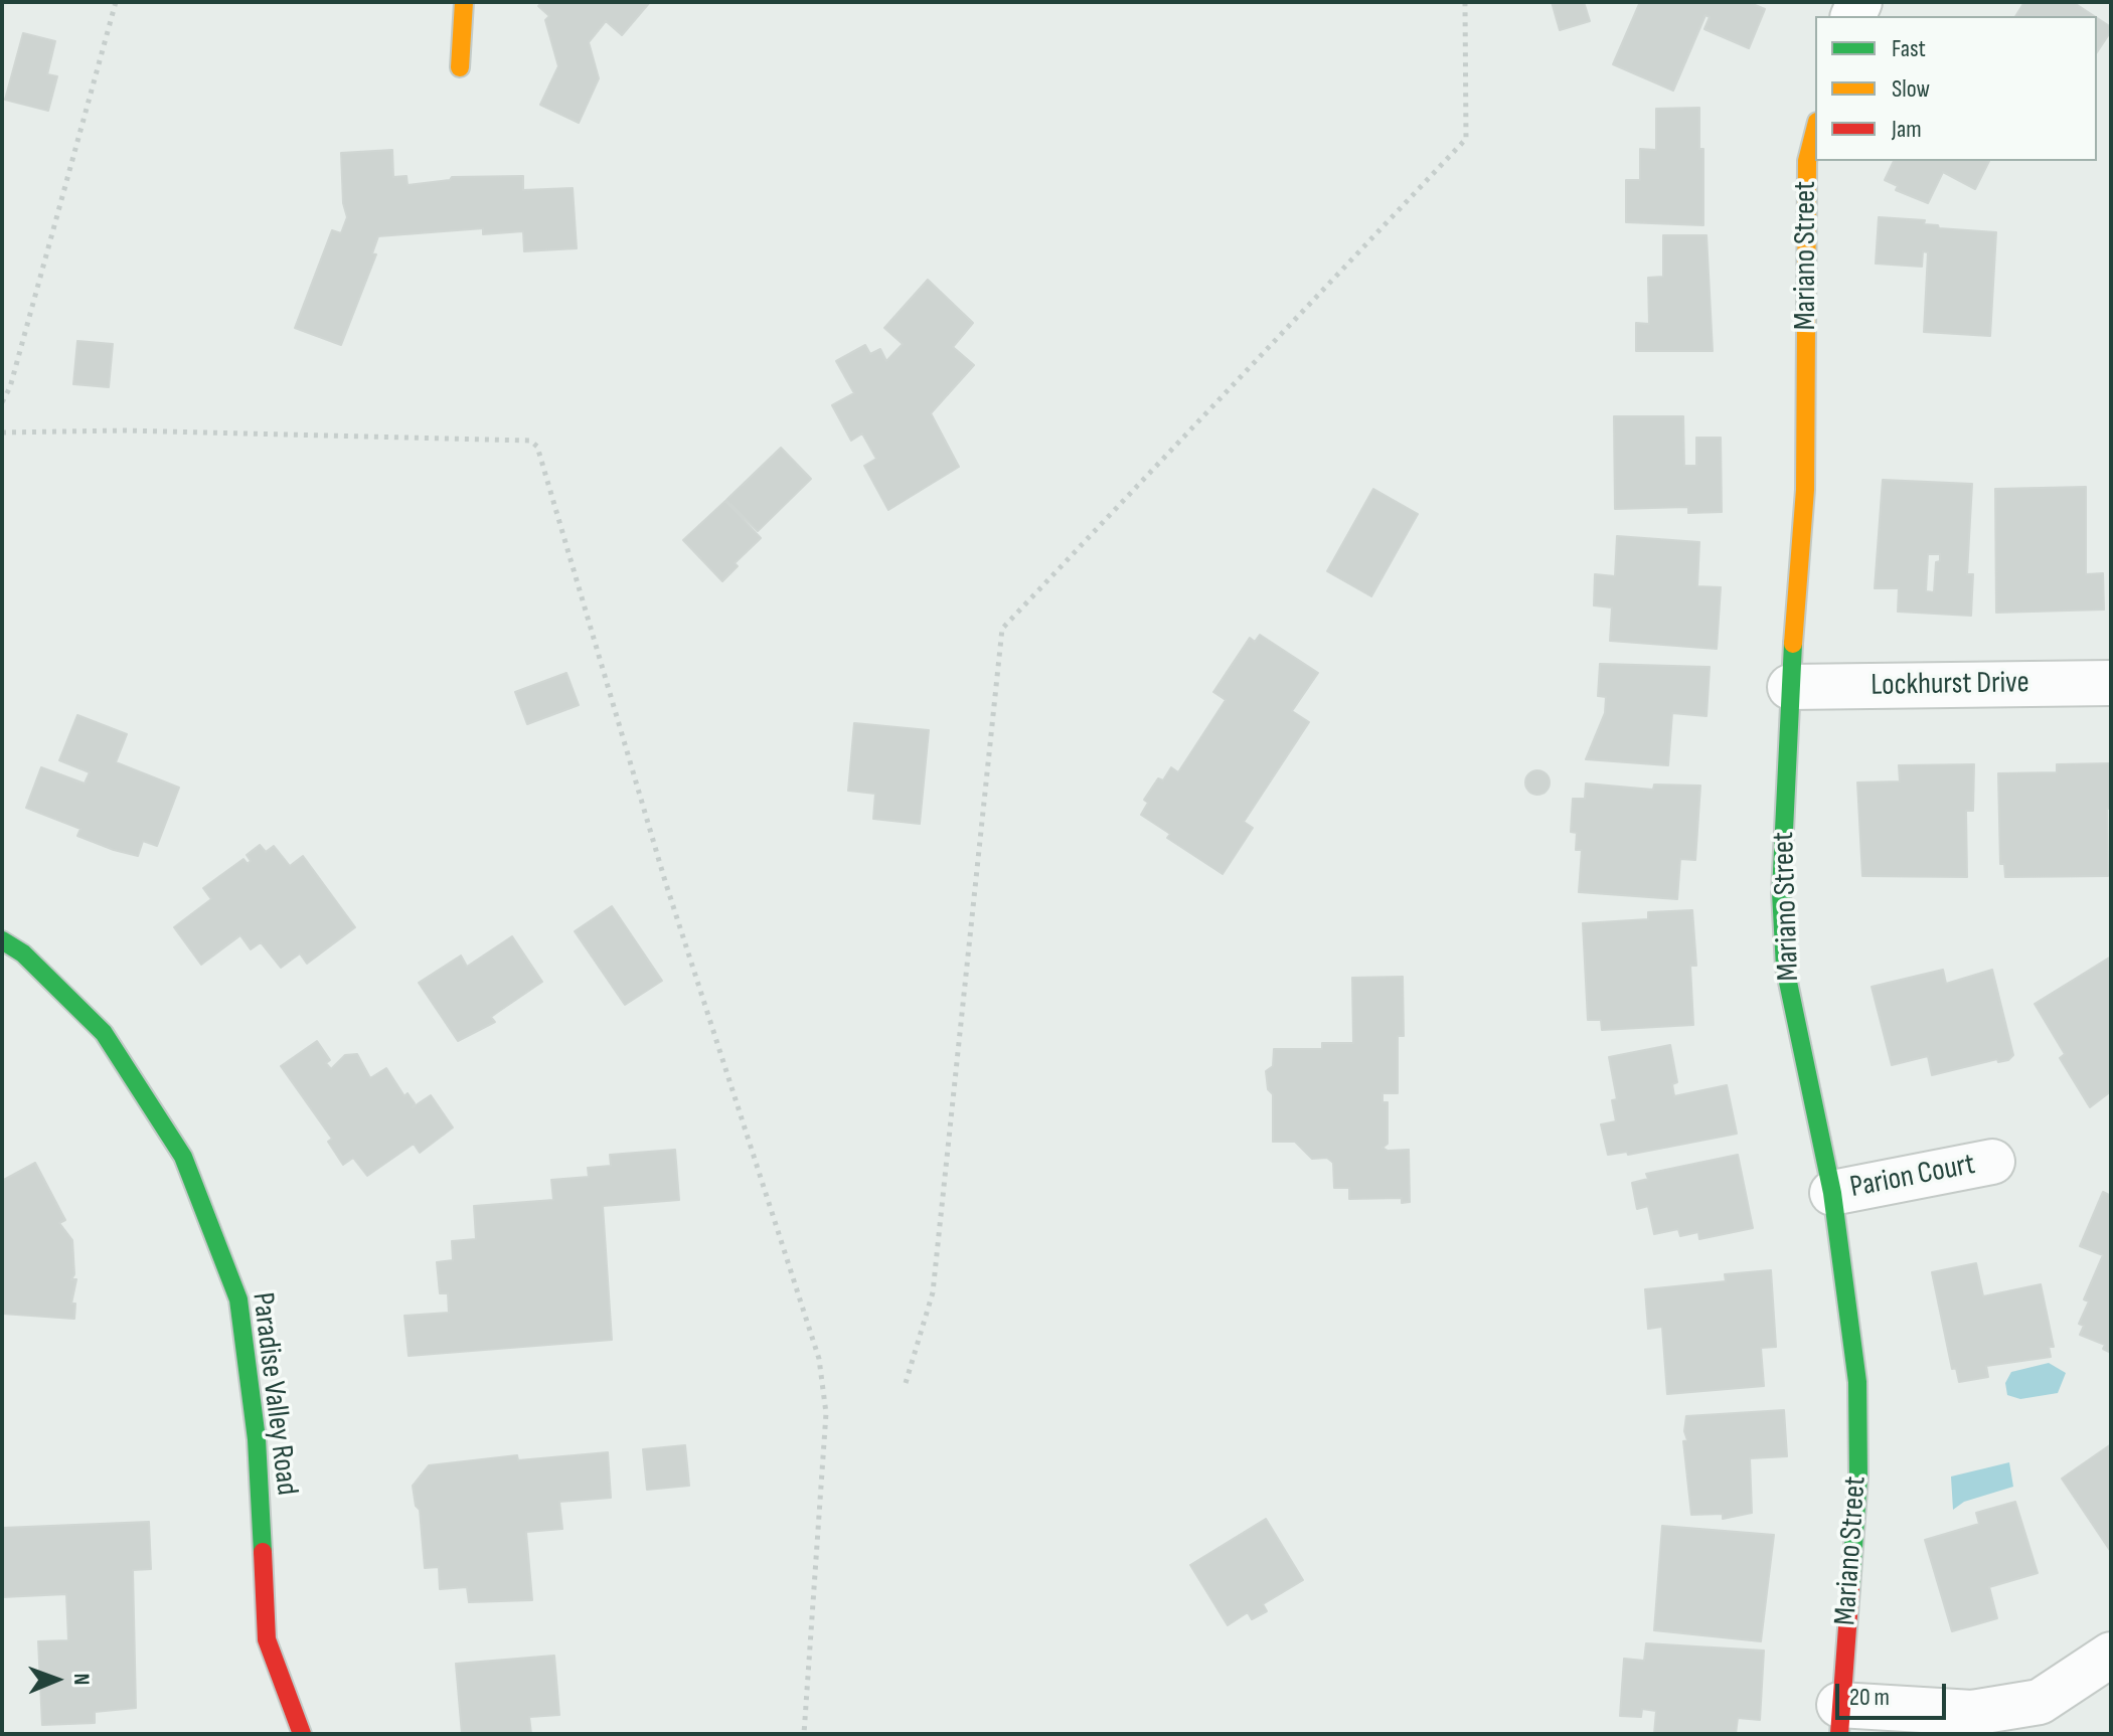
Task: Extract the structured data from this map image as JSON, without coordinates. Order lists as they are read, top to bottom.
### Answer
{
  "streets": {
    "street": [
      "Mariano Street",
      "Lockhurst Drive",
      "Parion Court",
      "Paradise Valley Road"
    ]
  },
  "crossings": [
    ["Mariano Street", "Lockhurst Drive"],
    ["Mariano Street", "Parion Court"]
  ],
  "legend": ["Fast", "Slow", "Jam"],
  "scale_bar": "20 m",
  "north": "right"
}
